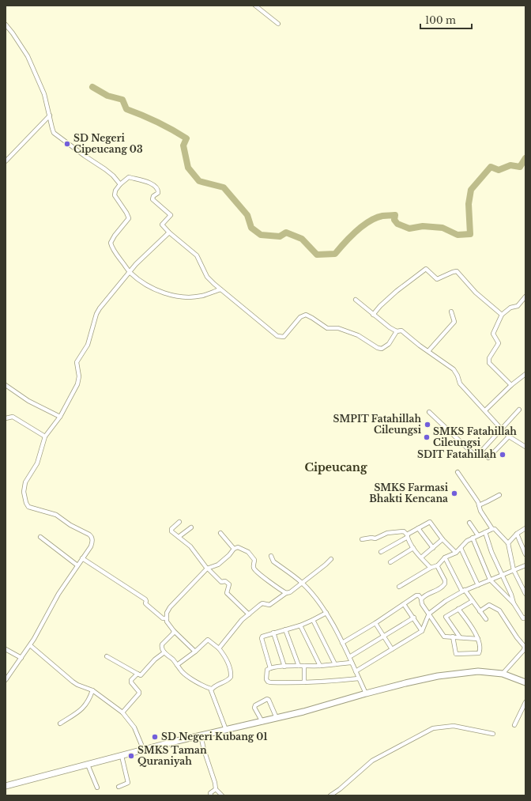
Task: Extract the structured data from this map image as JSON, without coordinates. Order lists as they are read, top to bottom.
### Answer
{
  "districts": ["Cipeucang"],
  "places": [
    "SD Negeri Cipeucang 03",
    "SMPIT Fatahillah Cileungsi",
    "SMKS Fatahillah Cileungsi",
    "SDIT Fatahillah",
    "SMKS Farmasi Bhakti Kencana",
    "SD Negeri Kubang 01",
    "SMKS Taman Quraniyah"
  ],
  "scale_bar": "100 m"
}
